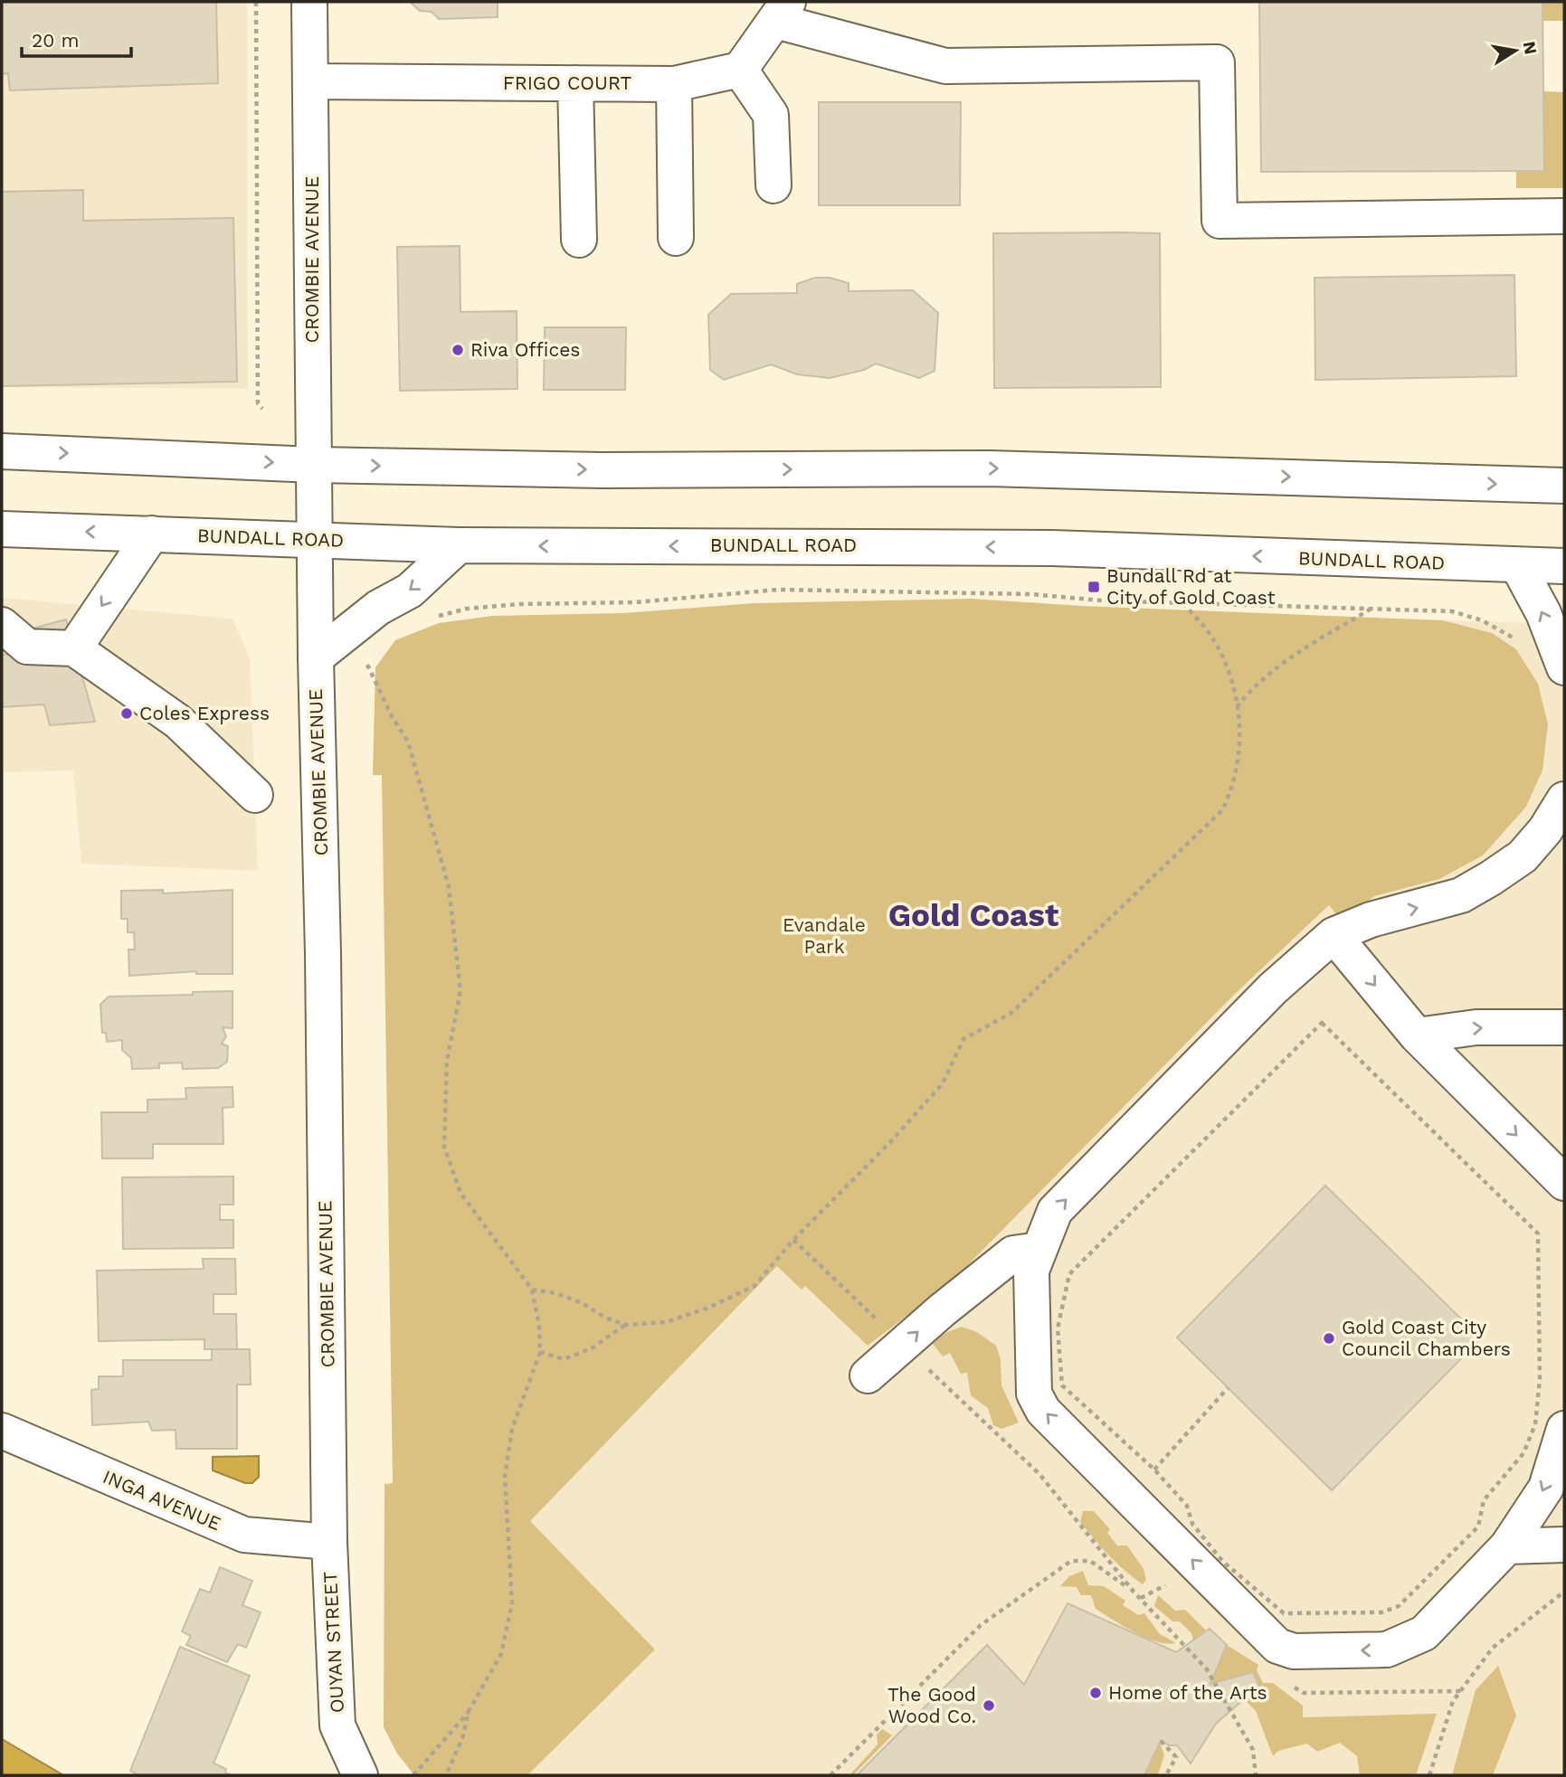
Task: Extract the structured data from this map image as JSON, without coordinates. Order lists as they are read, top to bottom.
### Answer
{
  "streets": {
    "main road": [
      "FRIGO COURT",
      "CROMBIE AVENUE",
      "BUNDALL ROAD",
      "INGA AVENUE",
      "OUYAN STREET"
    ]
  },
  "crossings": [
    ["FRIGO COURT", "CROMBIE AVENUE"],
    ["CROMBIE AVENUE", "BUNDALL ROAD"],
    ["CROMBIE AVENUE", "INGA AVENUE"],
    ["CROMBIE AVENUE", "OUYAN STREET"],
    ["INGA AVENUE", "OUYAN STREET"]
  ],
  "districts": ["Gold Coast"],
  "parks": ["Evandale Park"],
  "places": {
    "other": [
      "Riva Offices",
      "Coles Express",
      "Gold Coast City Council Chambers",
      "Home of the Arts",
      "The Good Wood Co."
    ],
    "transit": ["Bundall Rd at City of Gold Coast"]
  },
  "scale_bar": "20 m",
  "north": "right"
}
